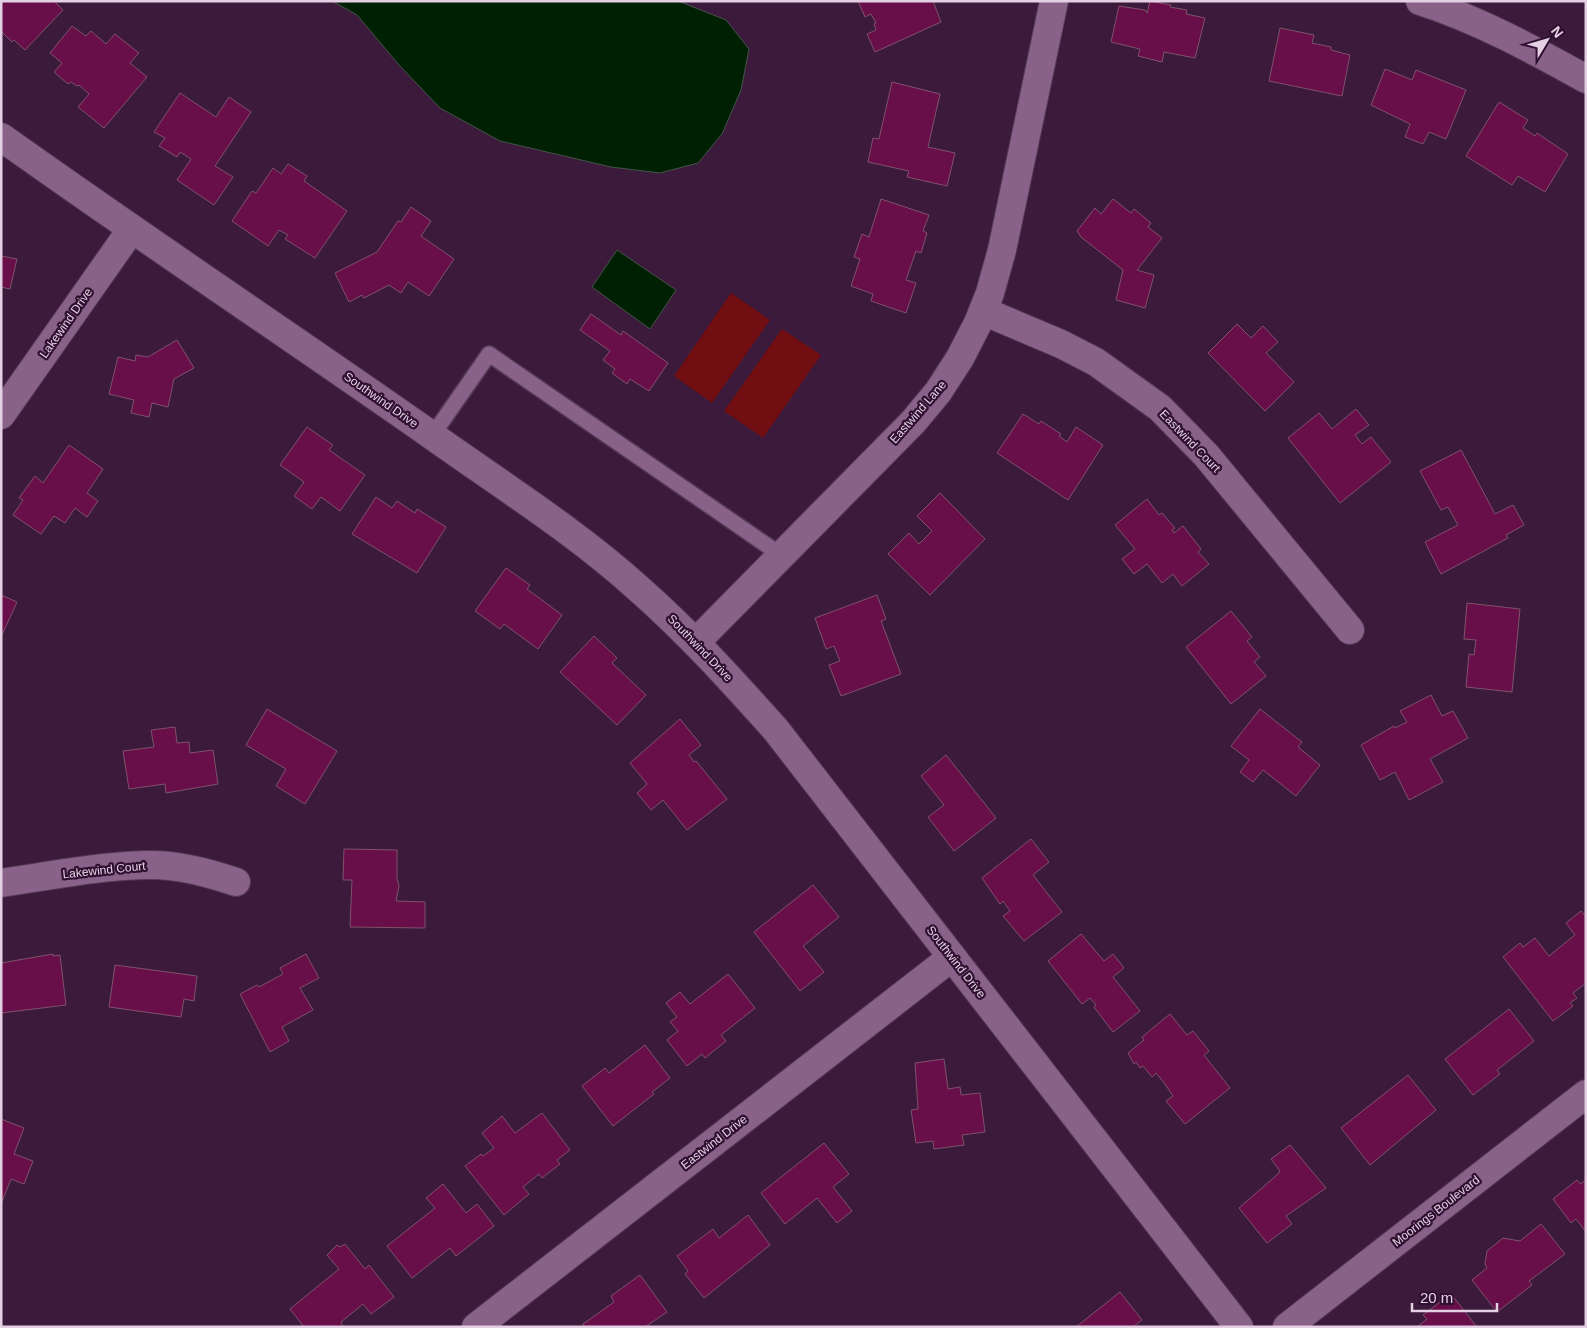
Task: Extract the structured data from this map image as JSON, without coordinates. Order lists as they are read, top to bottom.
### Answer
{
  "streets": {
    "street": [
      "Lakewind Drive",
      "Southwind Drive",
      "Eastwind Lane",
      "Eastwind Court",
      "Lakewind Court",
      "Eastwind Drive",
      "Moorings Boulevard"
    ]
  },
  "crossings": [
    ["Lakewind Drive", "Southwind Drive"],
    ["Southwind Drive", "Eastwind Lane"],
    ["Southwind Drive", "Eastwind Drive"],
    ["Eastwind Lane", "Eastwind Court"]
  ],
  "scale_bar": "20 m",
  "north": "top right"
}
